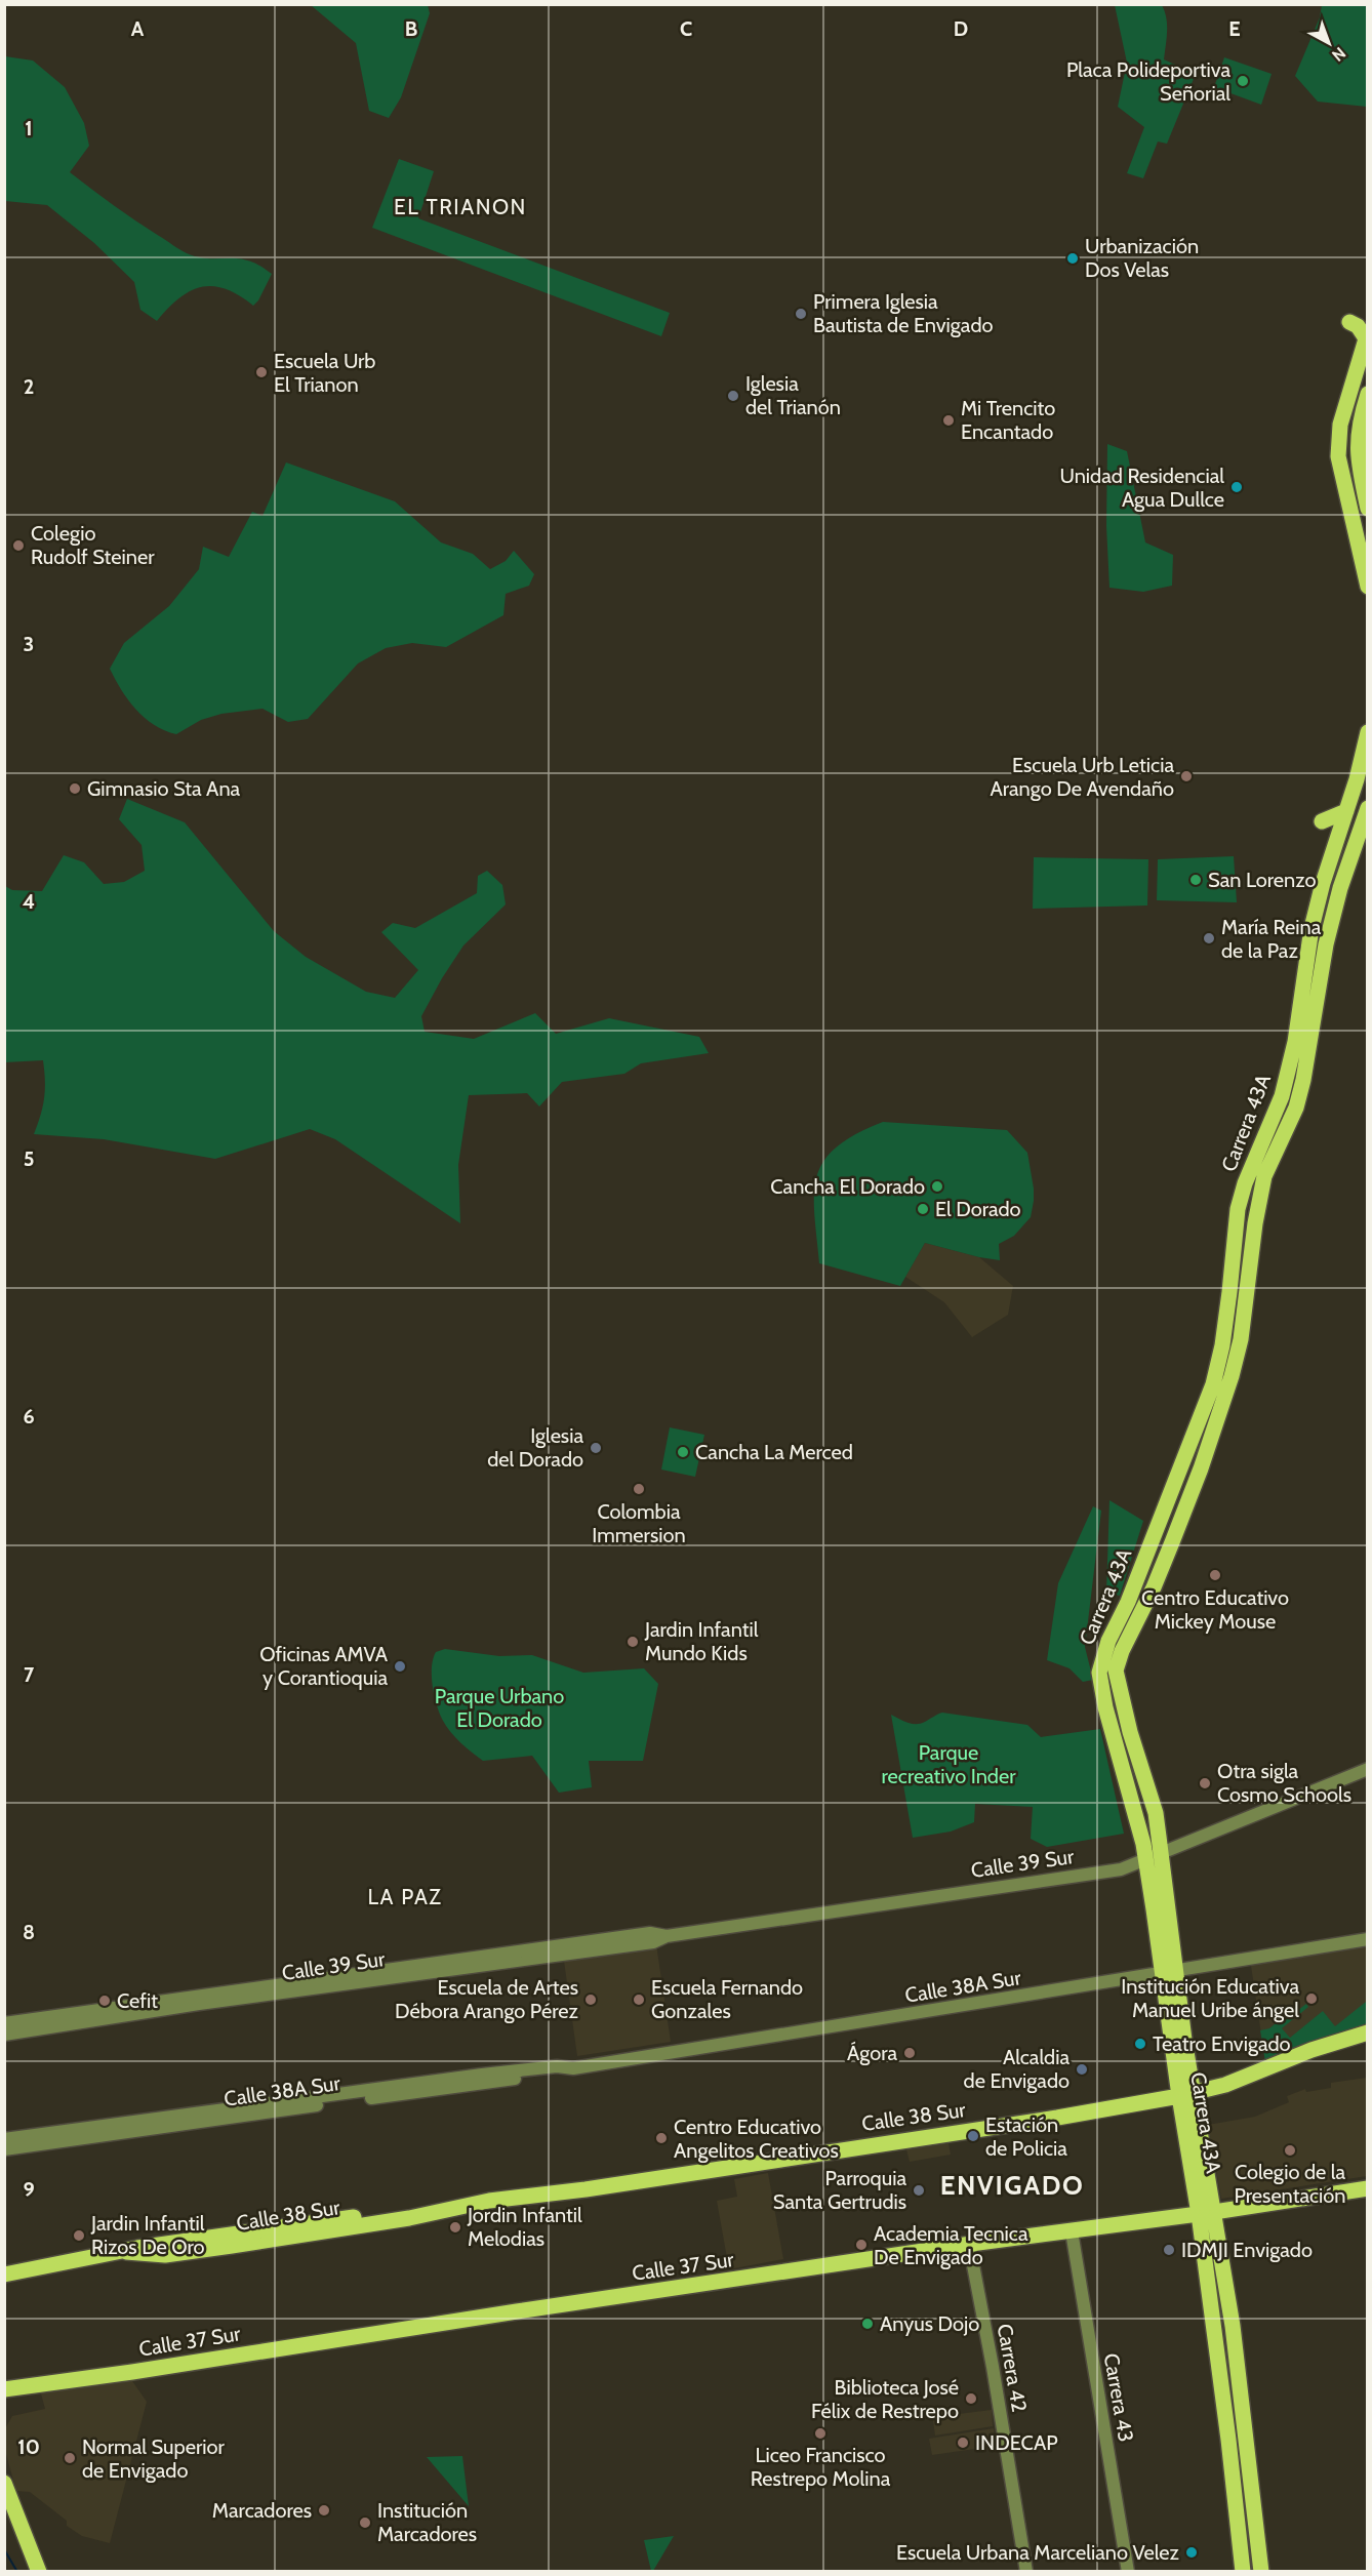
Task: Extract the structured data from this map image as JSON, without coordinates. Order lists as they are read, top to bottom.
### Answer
{
  "streets": {
    "main road": ["Carrera 43A", "Calle 38 Sur", "Calle 37 Sur"],
    "street": [
      "Calle 39 Sur",
      "Calle 38A Sur",
      "Carrera 42",
      "Carrera 43"
    ]
  },
  "crossings": [
    ["Carrera 43A", "Calle 39 Sur"],
    ["Carrera 43A", "Calle 38A Sur"],
    ["Carrera 43A", "Calle 38 Sur"],
    ["Carrera 43A", "Calle 37 Sur"],
    ["Calle 37 Sur", "Carrera 42"],
    ["Calle 37 Sur", "Carrera 43"]
  ],
  "districts": ["EL TRIANON", "LA PAZ", "ENVIGADO"],
  "parks": ["Parque Urbano El Dorado", "Parque recreativo Inder"],
  "places": [
    "Placa Polideportiva Señorial",
    "Urbanización Dos Velas",
    "Primera Iglesia Bautista de Envigado",
    "Escuela Urb El Trianon",
    "Iglesia del Trianón",
    "Mi Trencito Encantado",
    "Unidad Residencial Agua Dullce",
    "Colegio Rudolf Steiner",
    "Escuela Urb Leticia Arango De Avendaño",
    "Gimnasio Sta Ana",
    "San Lorenzo",
    "María Reina de la Paz",
    "Cancha El Dorado",
    "El Dorado",
    "Iglesia del Dorado",
    "Cancha La Merced",
    "Colombia Immersion",
    "Centro Educativo Mickey Mouse",
    "Jardin Infantil Mundo Kids",
    "Oficinas AMVA y Corantioquia",
    "Otra sigla Cosmo Schools",
    "Institución Educativa Manuel Uribe ángel",
    "Escuela de Artes Débora Arango Pérez",
    "Escuela Fernando Gonzales",
    "Cefit",
    "Teatro Envigado",
    "Ágora",
    "Alcaldia de Envigado",
    "Estación de Policia",
    "Centro Educativo Angelitos Creativos",
    "Colegio de la Presentación",
    "Parroquia Santa Gertrudis",
    "Jordin Infantil Melodias",
    "Jardin Infantil Rizos De Oro",
    "Academia Tecnica De Envigado",
    "IDMJI Envigado",
    "Anyus Dojo",
    "Biblioteca José Félix de Restrepo",
    "Liceo Francisco Restrepo Molina",
    "INDECAP",
    "Normal Superior de Envigado",
    "Marcadores",
    "Institución Marcadores",
    "Escuela Urbana Marceliano Velez"
  ],
  "north": "bottom right",
  "grid": {
    "columns": [
      "A",
      "B",
      "C",
      "D",
      "E"
    ],
    "rows": [
      "1",
      "2",
      "3",
      "4",
      "5",
      "6",
      "7",
      "8",
      "9",
      "10"
    ]
  }
}
